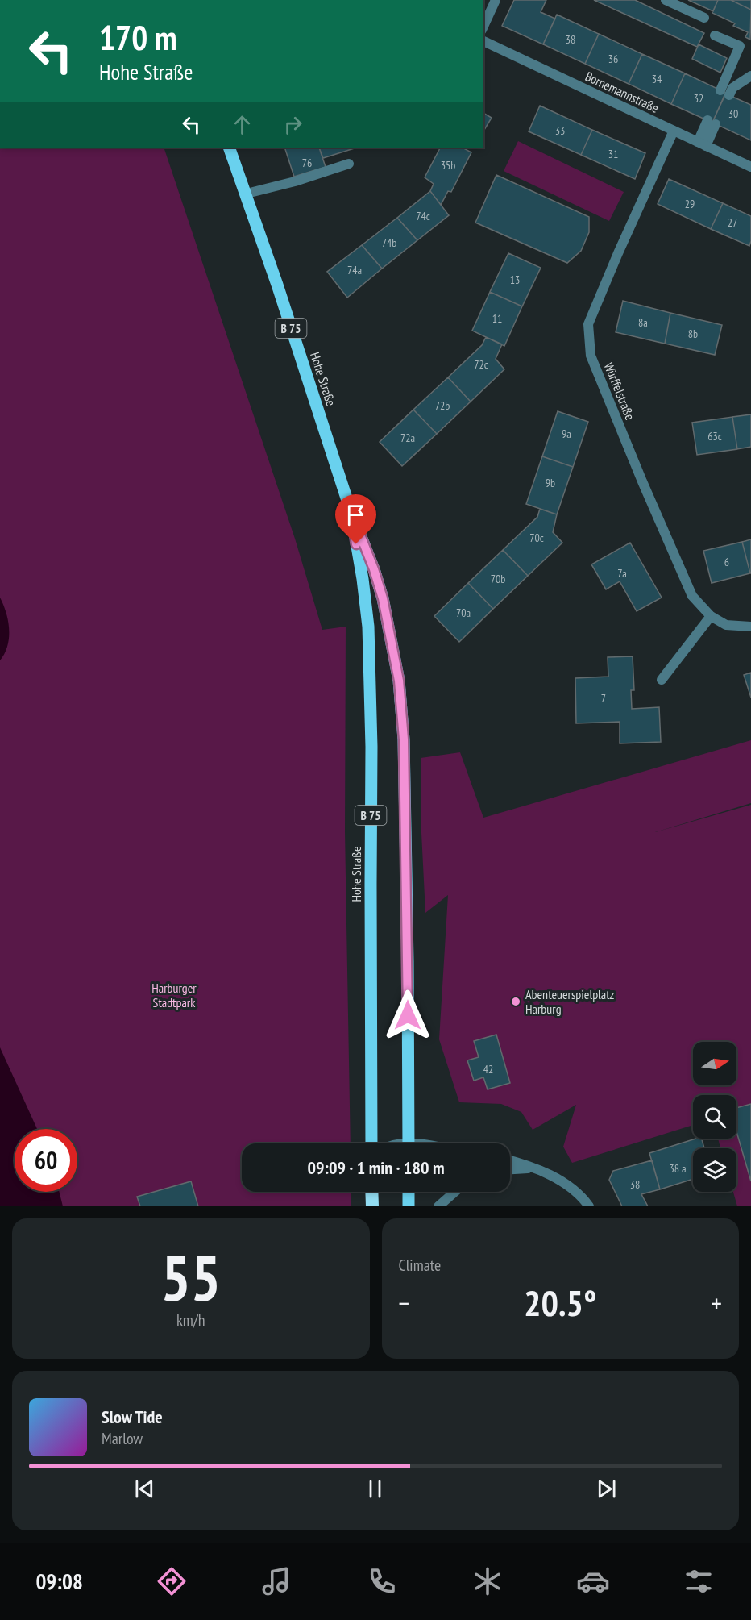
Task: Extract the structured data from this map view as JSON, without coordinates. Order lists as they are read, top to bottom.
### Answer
{
  "streets": {
    "main road": ["B 75", "Hohe Straße"],
    "street": ["Bornemannstraße", "Würffelstraße"]
  },
  "crossings": [
    ["Bornemannstraße", "Würffelstraße"]
  ],
  "parks": ["Harburger Stadtpark"],
  "places": ["Abenteuerspielplatz Harburg"],
  "house_numbers": [
    "38",
    "36",
    "34",
    "32",
    "30",
    "33",
    "31",
    "76",
    "35b",
    "29",
    "74c",
    "27",
    "74b",
    "74a",
    "13",
    "11",
    "8a",
    "8b",
    "72c",
    "72b",
    "9a",
    "63c",
    "72a",
    "9b",
    "70c",
    "6",
    "7a",
    "70b",
    "70a",
    "7",
    "42",
    "38 a",
    "38"
  ],
  "north": "right",
  "page": {
    "turn": ["170 m", "Hohe Straße"],
    "limit": "60",
    "trip": "09:09 · 1 min · 180 m",
    "tile": [
      ["55", "km/h"],
      "Climate"
    ],
    "heat": ["−", "20.5°", "+"],
    "song": ["Slow Tide", "Marlow"],
    "tabs": "09:08"
  }
}
